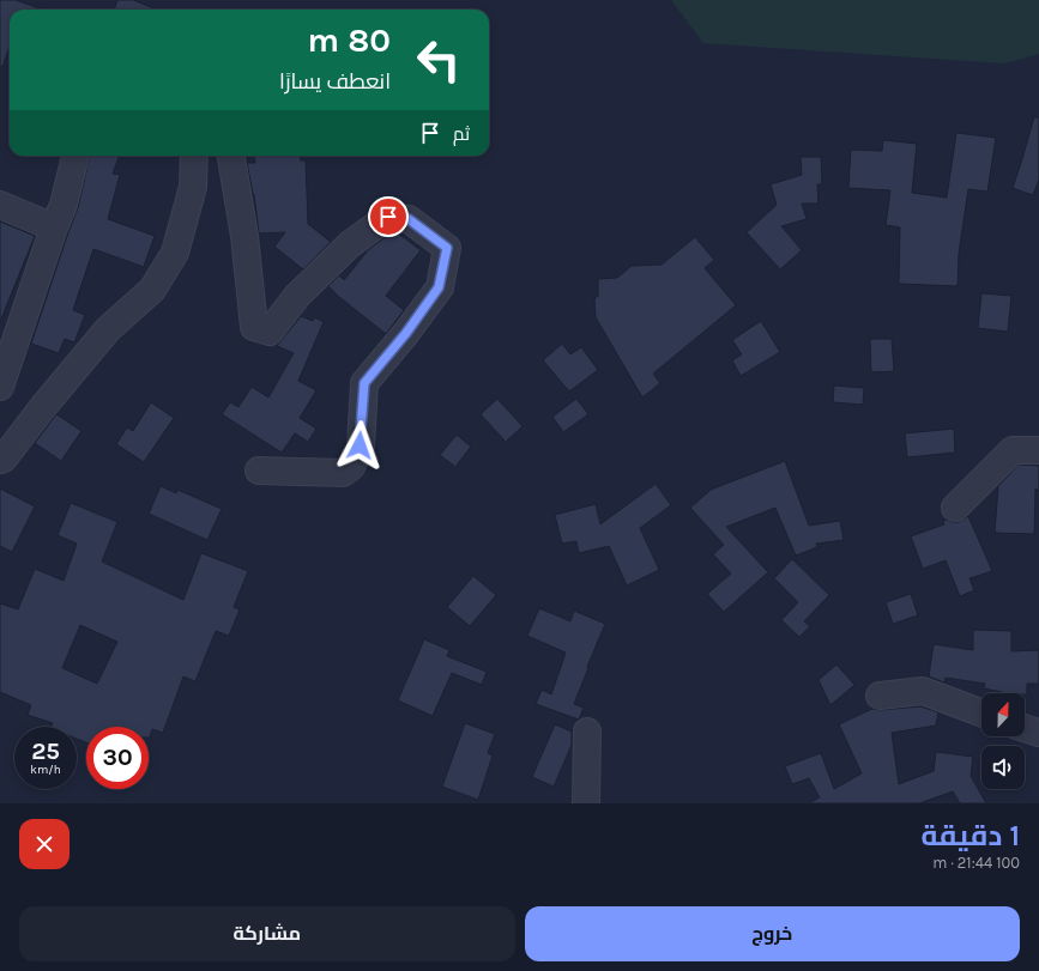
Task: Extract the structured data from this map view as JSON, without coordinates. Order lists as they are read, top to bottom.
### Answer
{
  "north": "top",
  "page": {
    "turn": ["80 m", "انعطف يسارًا"],
    "then": "ثم",
    "speed": "25 km/h",
    "limit": "30",
    "heading": ["1 دقيقة", "100 m · 21:44"],
    "buttons": ["خروج", "مشاركة"]
  }
}
